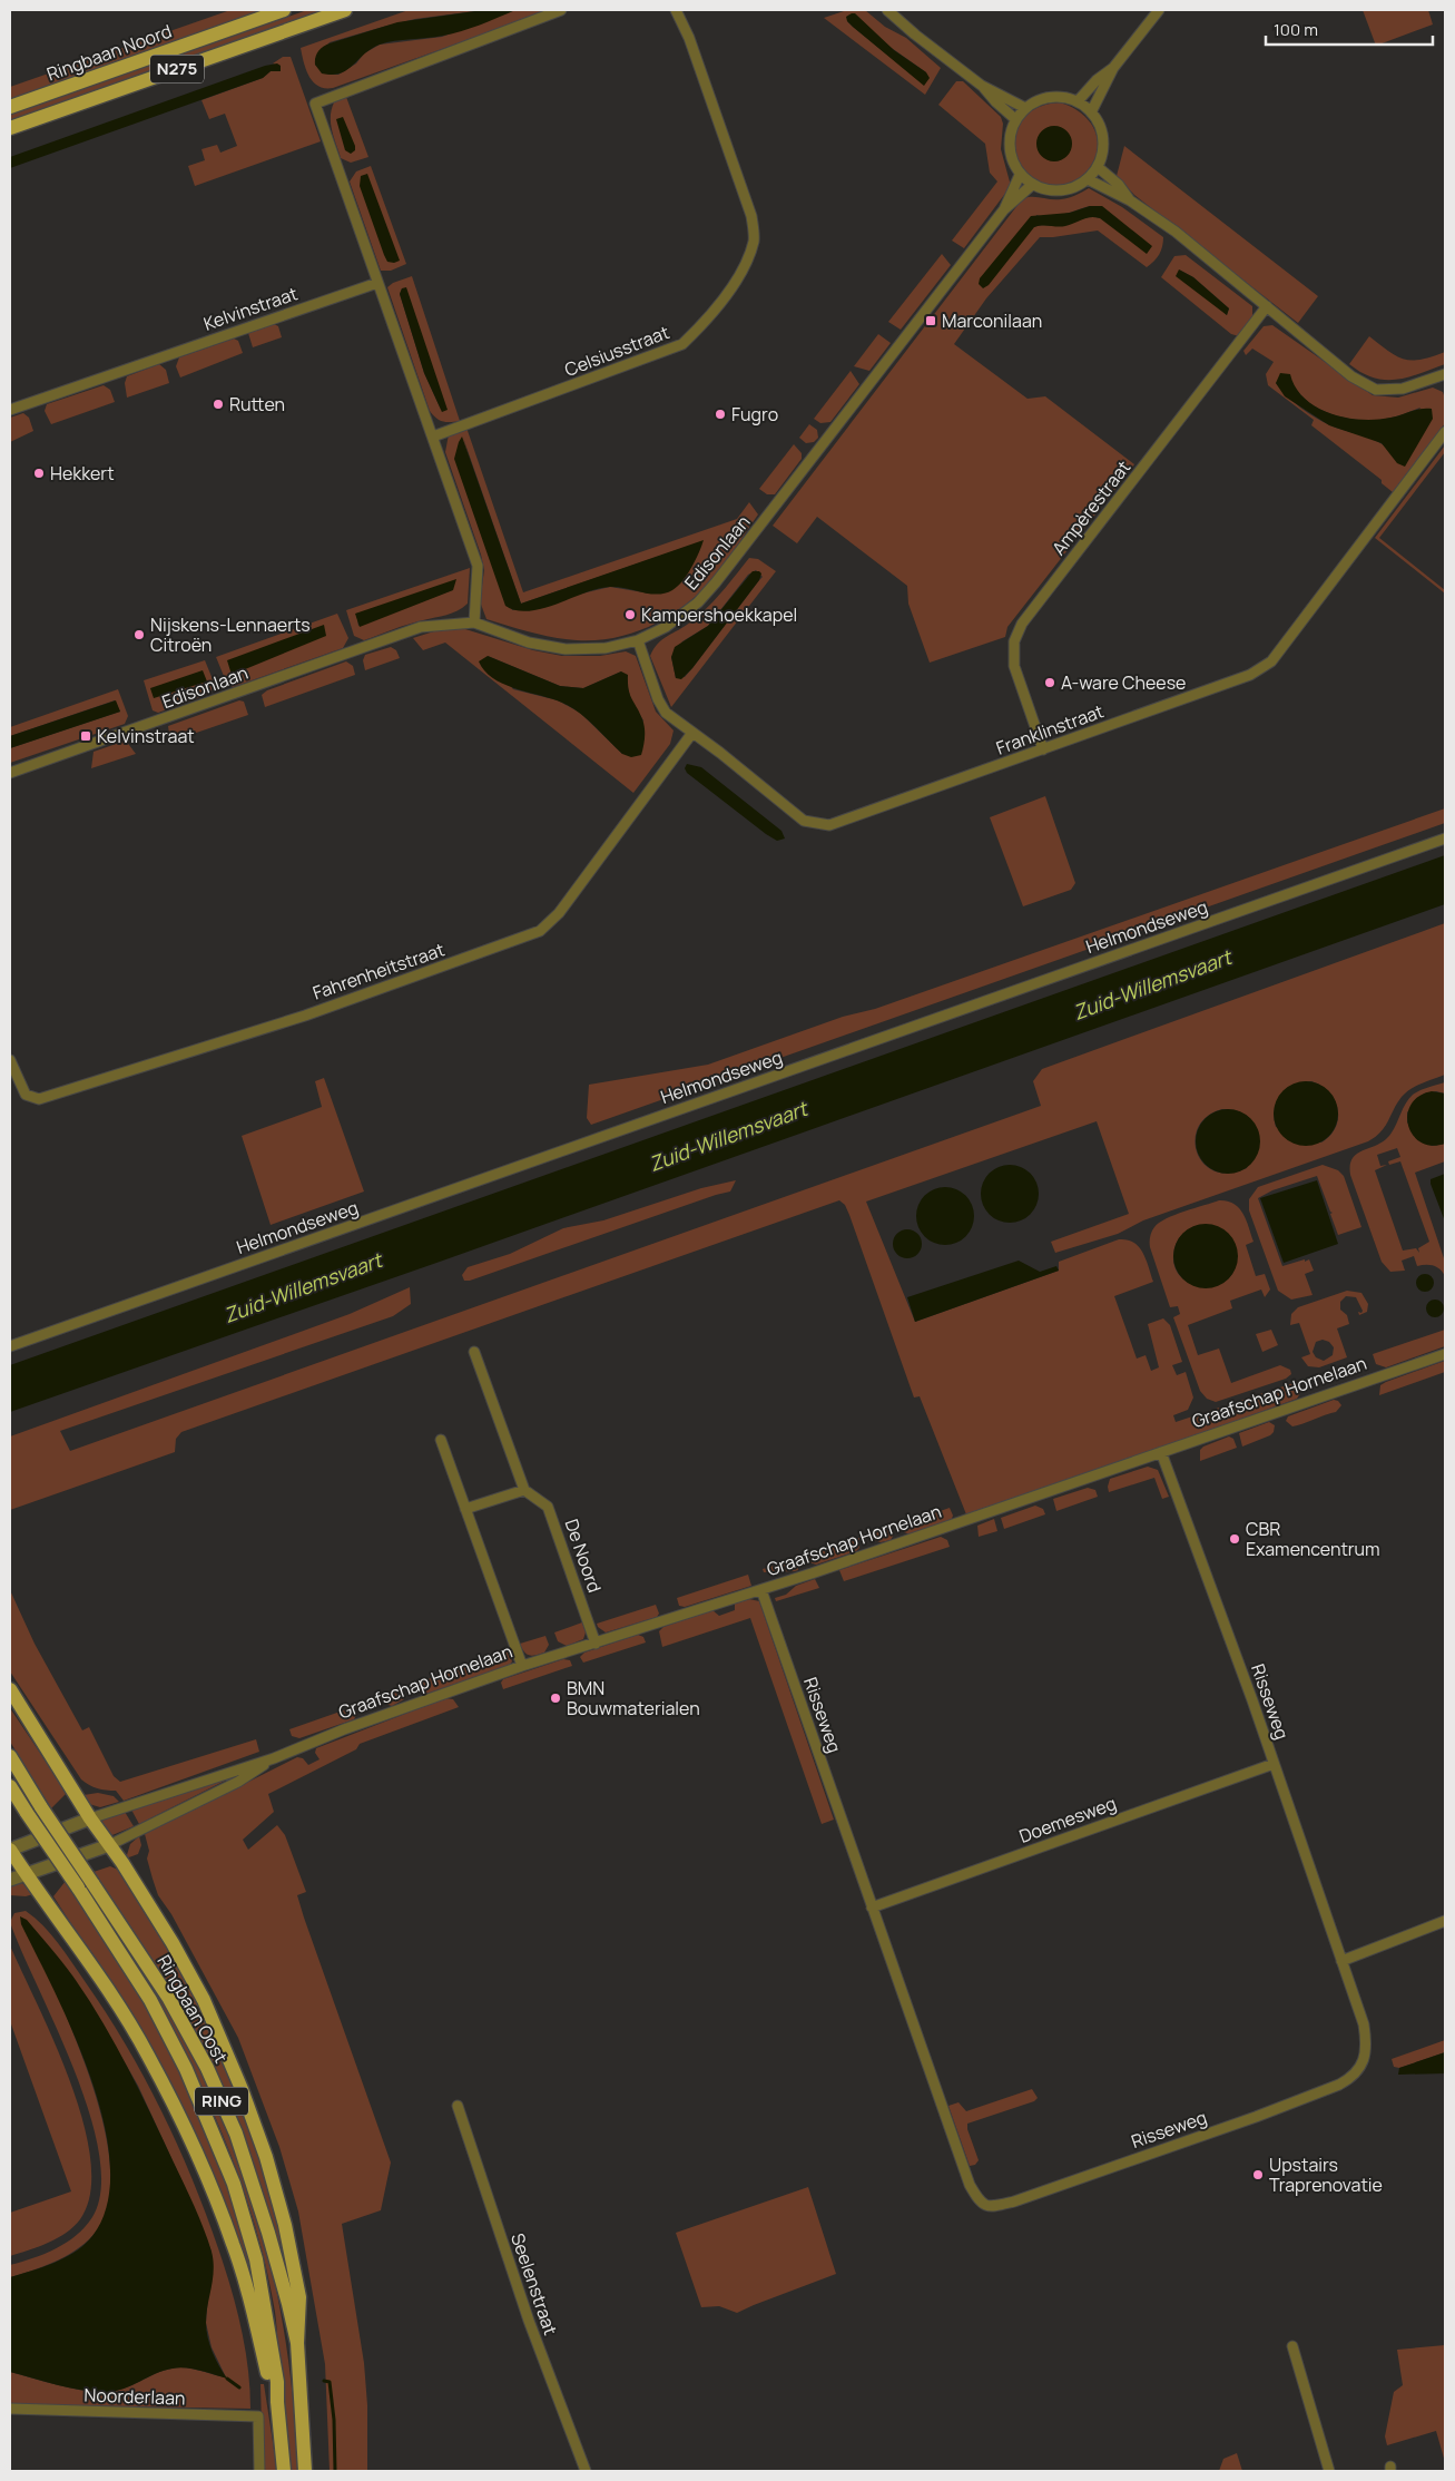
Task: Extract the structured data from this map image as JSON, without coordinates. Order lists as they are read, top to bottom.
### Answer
{
  "streets": {
    "main road": [
      "Ringbaan Noord",
      "N275",
      "Ringbaan Oost",
      "RING"
    ],
    "street": [
      "Kelvinstraat",
      "Celsiusstraat",
      "Ampèrestraat",
      "Edisonlaan",
      "Franklinstraat",
      "Helmondseweg",
      "Fahrenheitstraat",
      "Graafschap Hornelaan",
      "De Noord",
      "Risseweg",
      "Doemesweg",
      "Seelenstraat",
      "Noorderlaan"
    ]
  },
  "crossings": [
    ["Ampèrestraat", "Franklinstraat"],
    ["Edisonlaan", "Franklinstraat"],
    ["Franklinstraat", "Fahrenheitstraat"],
    ["Graafschap Hornelaan", "De Noord"],
    ["Graafschap Hornelaan", "Risseweg"],
    ["Risseweg", "Doemesweg"]
  ],
  "water": ["Zuid-Willemsvaart"],
  "places": {
    "transit": ["Marconilaan", "Kelvinstraat"],
    "other": [
      "Rutten",
      "Fugro",
      "Hekkert",
      "Kampershoekkapel",
      "Nijskens-Lennaerts Citroën",
      "A-ware Cheese",
      "CBR Examencentrum",
      "BMN Bouwmaterialen",
      "Upstairs Traprenovatie"
    ]
  },
  "scale_bar": "100 m"
}
